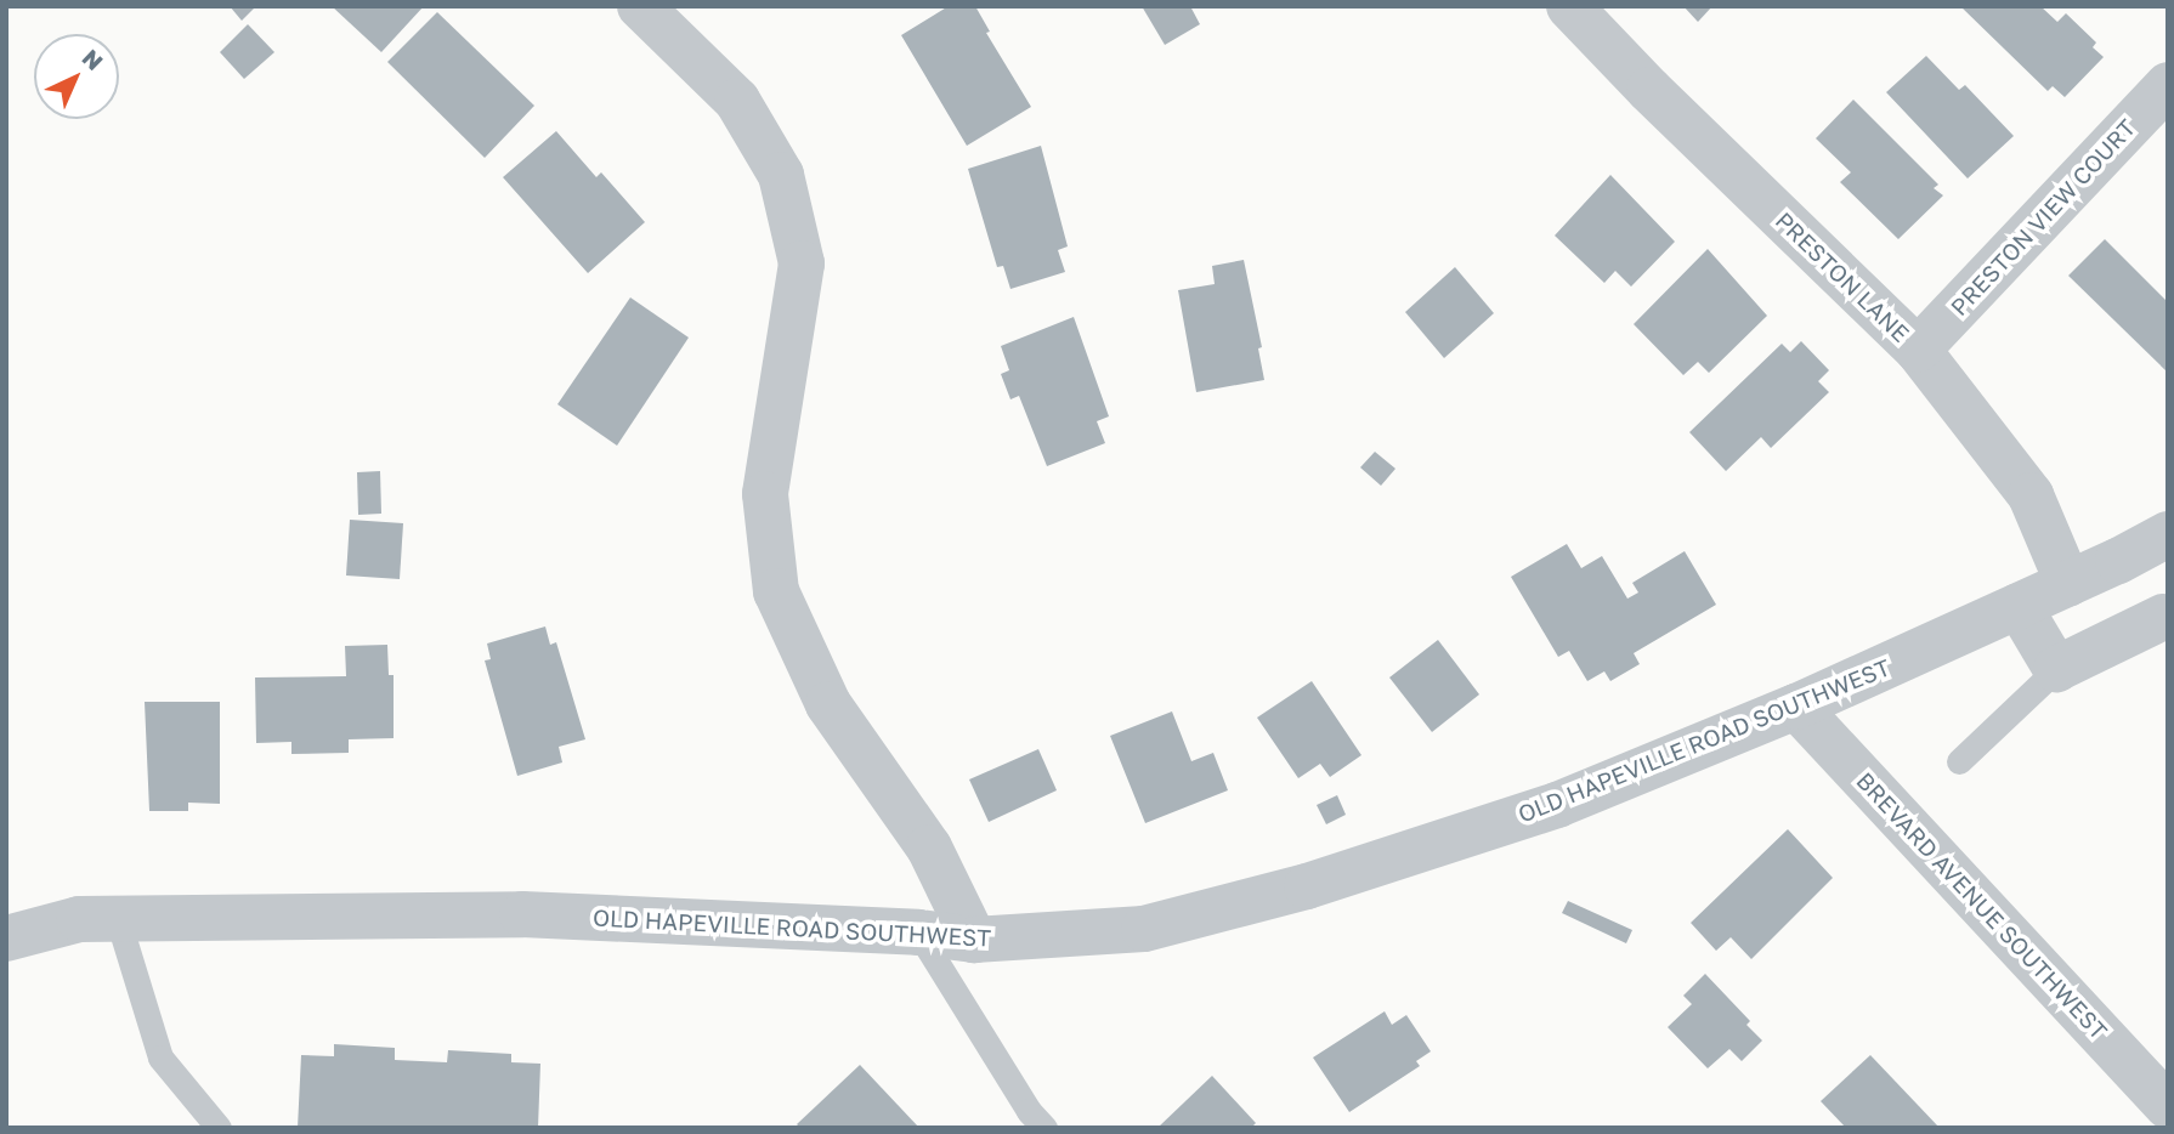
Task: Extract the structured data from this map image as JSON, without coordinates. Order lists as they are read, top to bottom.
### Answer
{
  "streets": {
    "street": [
      "PRESTON VIEW COURT",
      "PRESTON LANE",
      "OLD HAPEVILLE ROAD SOUTHWEST",
      "BREVARD AVENUE SOUTHWEST"
    ]
  },
  "crossings": [
    ["PRESTON VIEW COURT", "PRESTON LANE"],
    ["PRESTON LANE", "OLD HAPEVILLE ROAD SOUTHWEST"],
    ["OLD HAPEVILLE ROAD SOUTHWEST", "BREVARD AVENUE SOUTHWEST"]
  ],
  "north": "top right"
}
